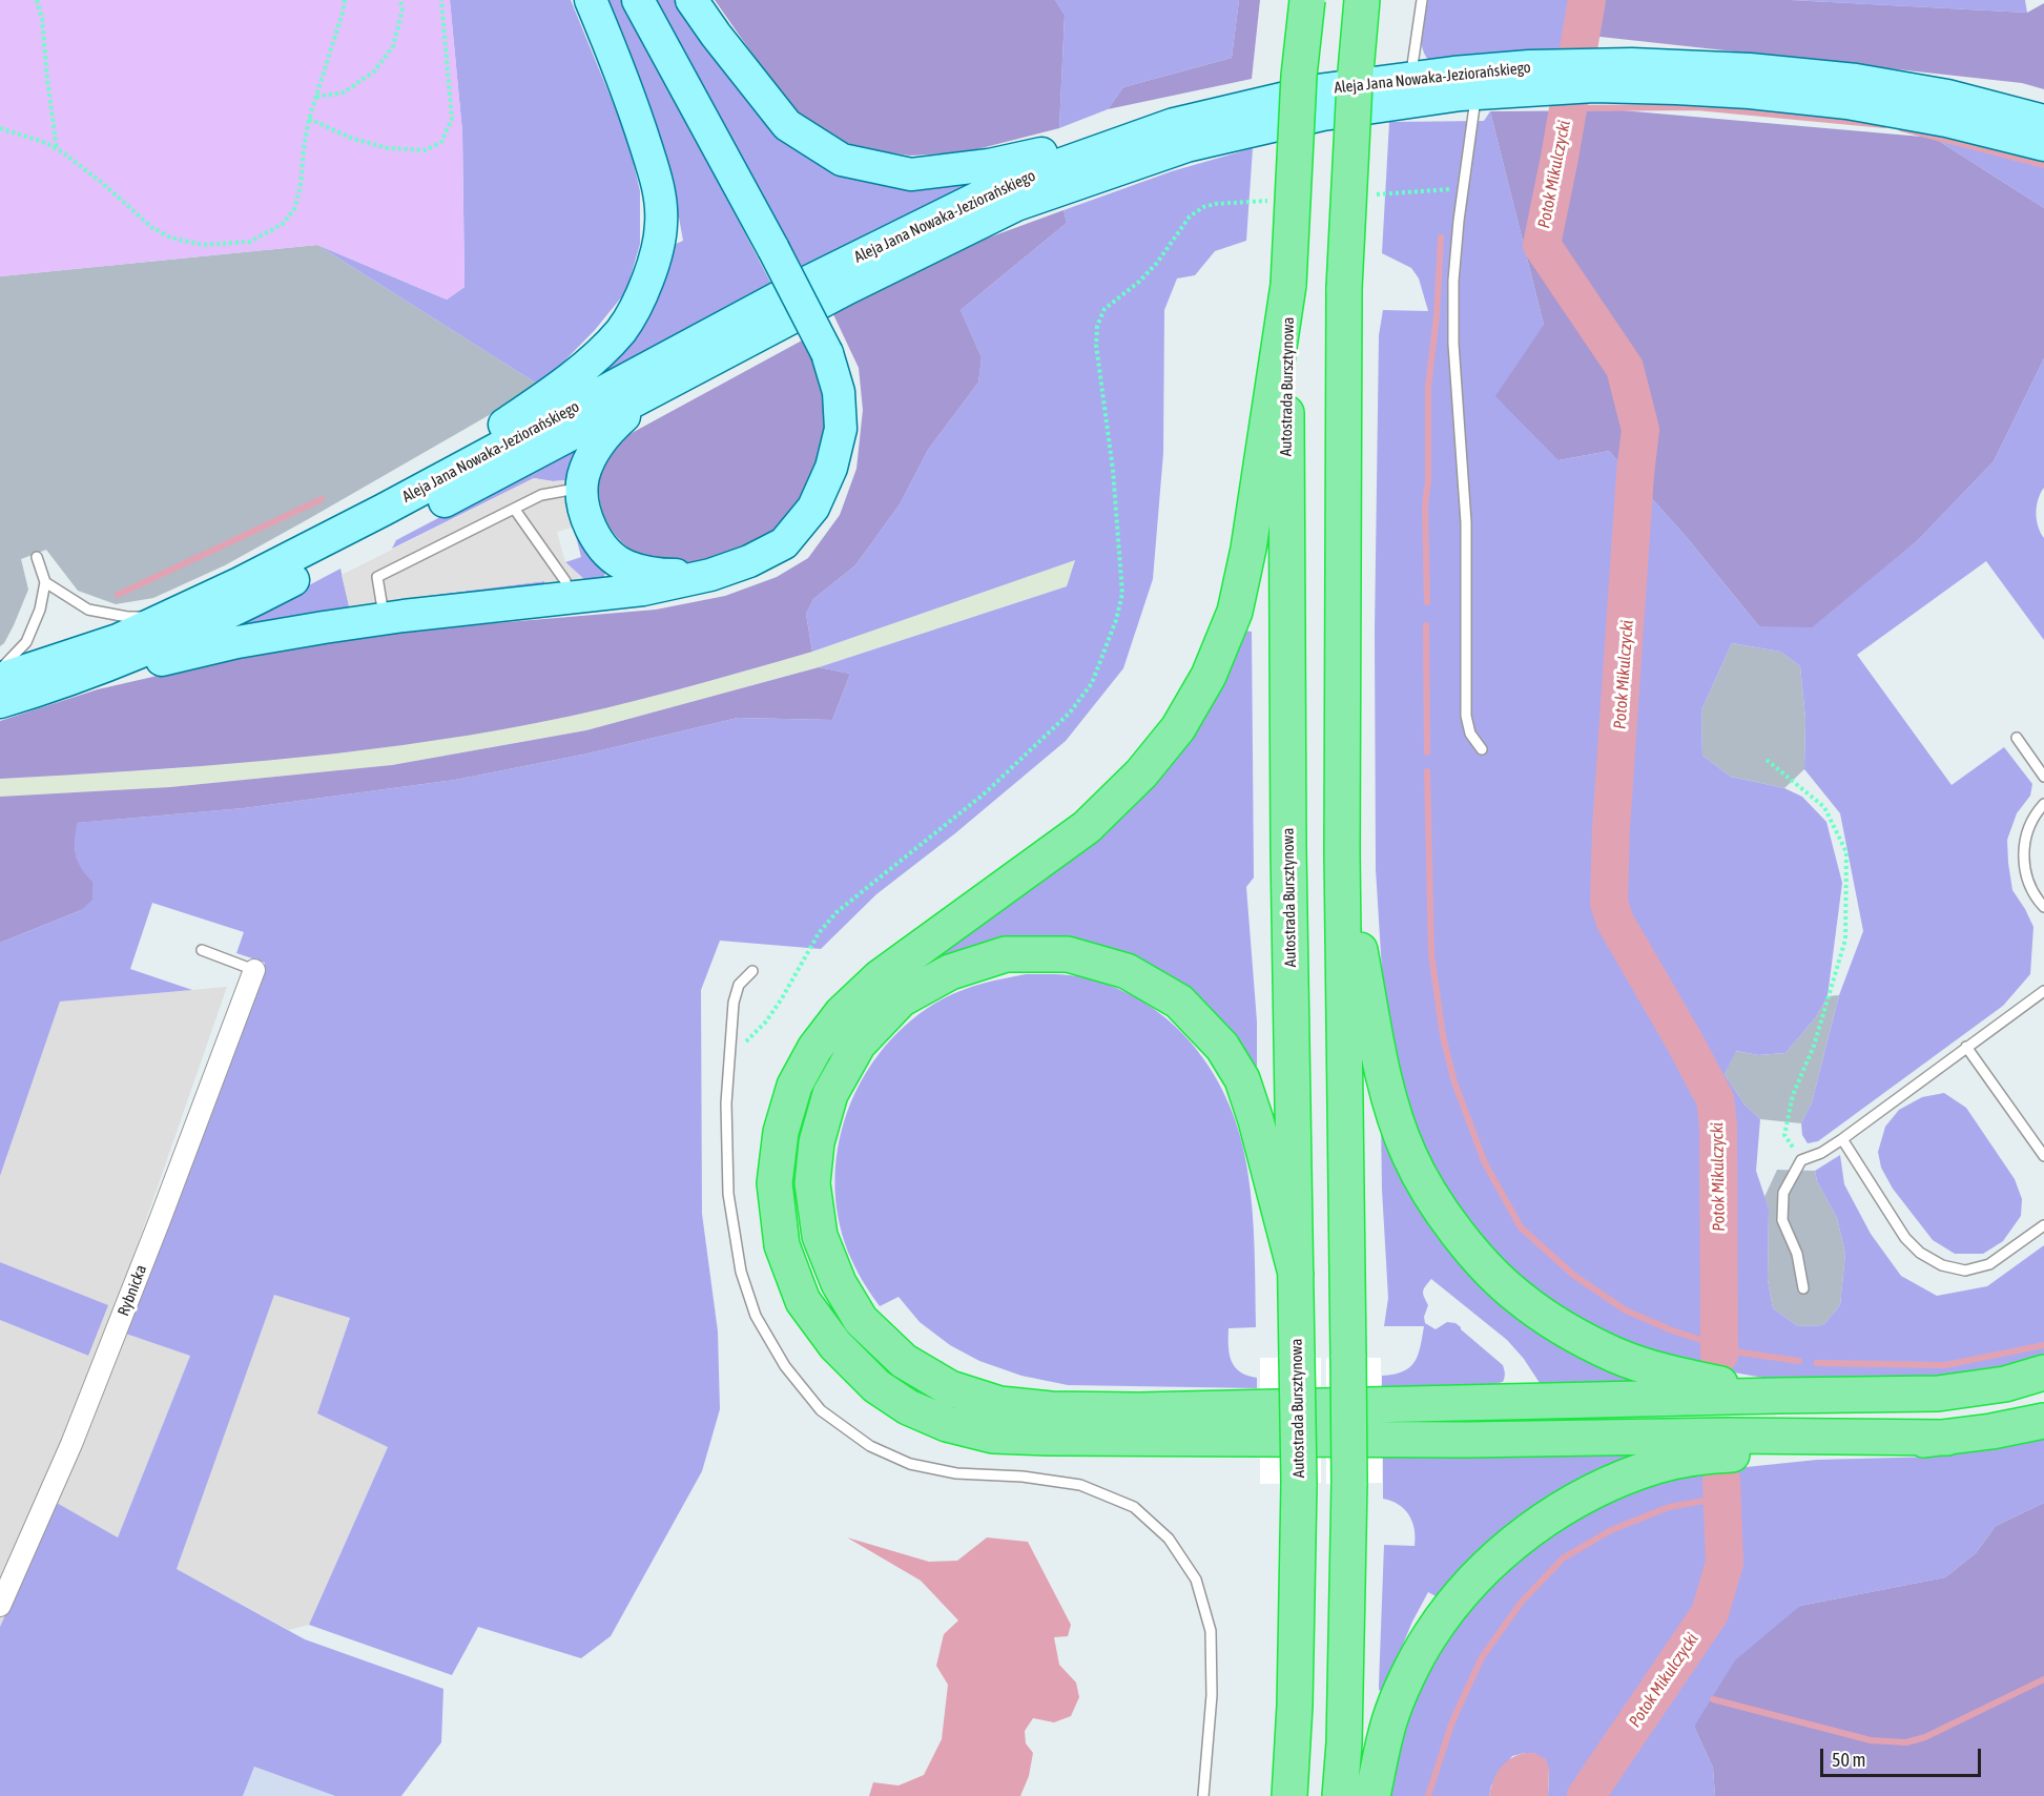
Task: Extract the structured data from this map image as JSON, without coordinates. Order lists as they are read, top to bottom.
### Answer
{
  "streets": {
    "highway": ["Autostrada Bursztynowa"],
    "main road": ["Aleja Jana Nowaka-Jeziorańskiego"],
    "street": ["Rybnicka"]
  },
  "water": ["Potok Mikulczycki"],
  "scale_bar": "50 m"
}
